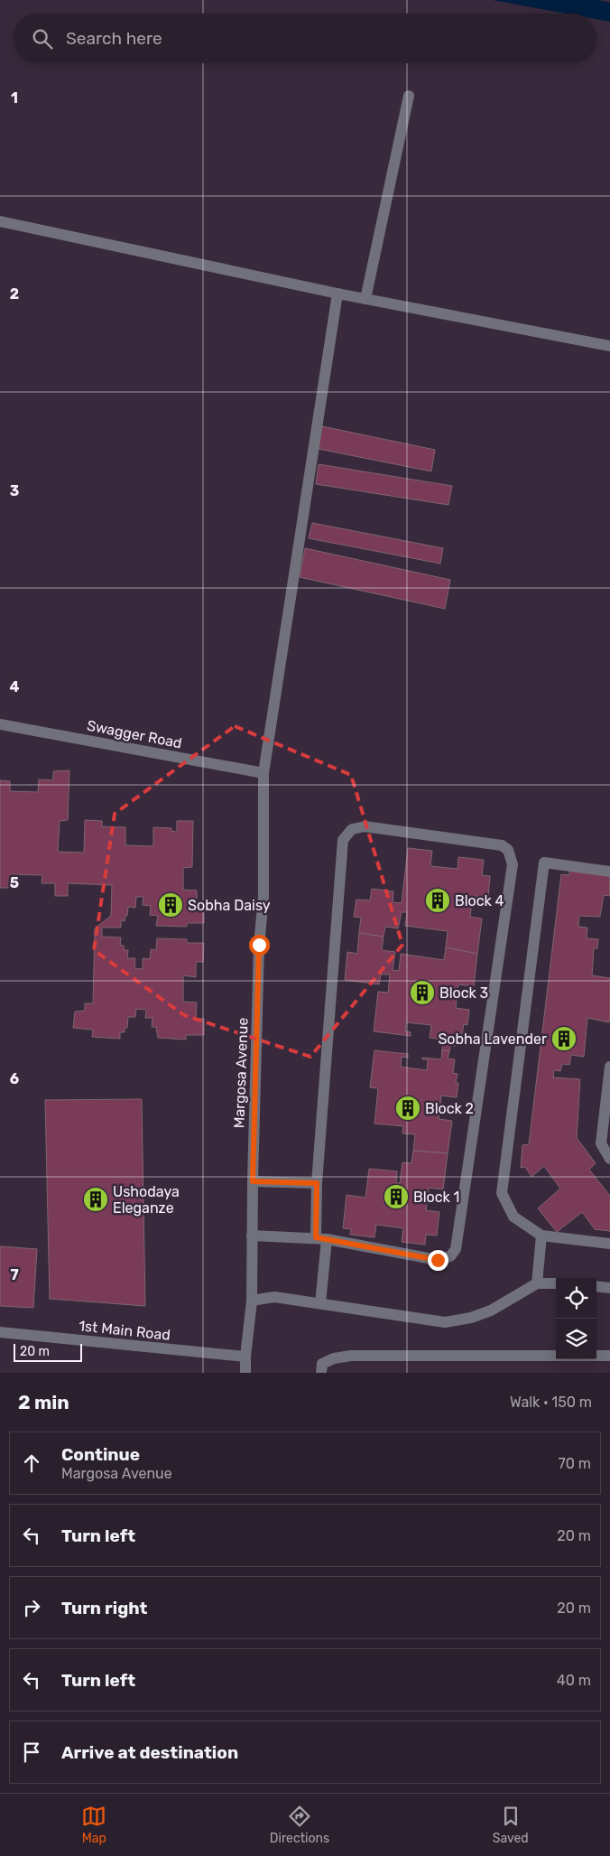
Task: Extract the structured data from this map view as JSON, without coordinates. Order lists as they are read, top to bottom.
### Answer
{
  "streets": {
    "street": ["Swagger Road", "Margosa Avenue", "1st Main Road"]
  },
  "crossings": [
    ["Swagger Road", "Margosa Avenue"],
    ["Margosa Avenue", "1st Main Road"]
  ],
  "places": {
    "building": [
      "Block 4",
      "Sobha Daisy",
      "Block 3",
      "Sobha Lavender",
      "Block 2",
      "Block 1",
      "Ushodaya Eleganze"
    ]
  },
  "scale_bar": "20 m",
  "page": {
    "search": "Search here",
    "scale": "20 m",
    "heading": ["2 min", "Walk · 150 m"],
    "list": [
      ["Continue", "Margosa Avenue", "70 m"],
      ["Turn left", "20 m"],
      ["Turn right", "20 m"],
      ["Turn left", "40 m"],
      "Arrive at destination"
    ],
    "nav": ["Map", "Directions", "Saved"]
  },
  "grid": {
    "rows": [
      "1",
      "2",
      "3",
      "4",
      "5",
      "6",
      "7"
    ]
  }
}
